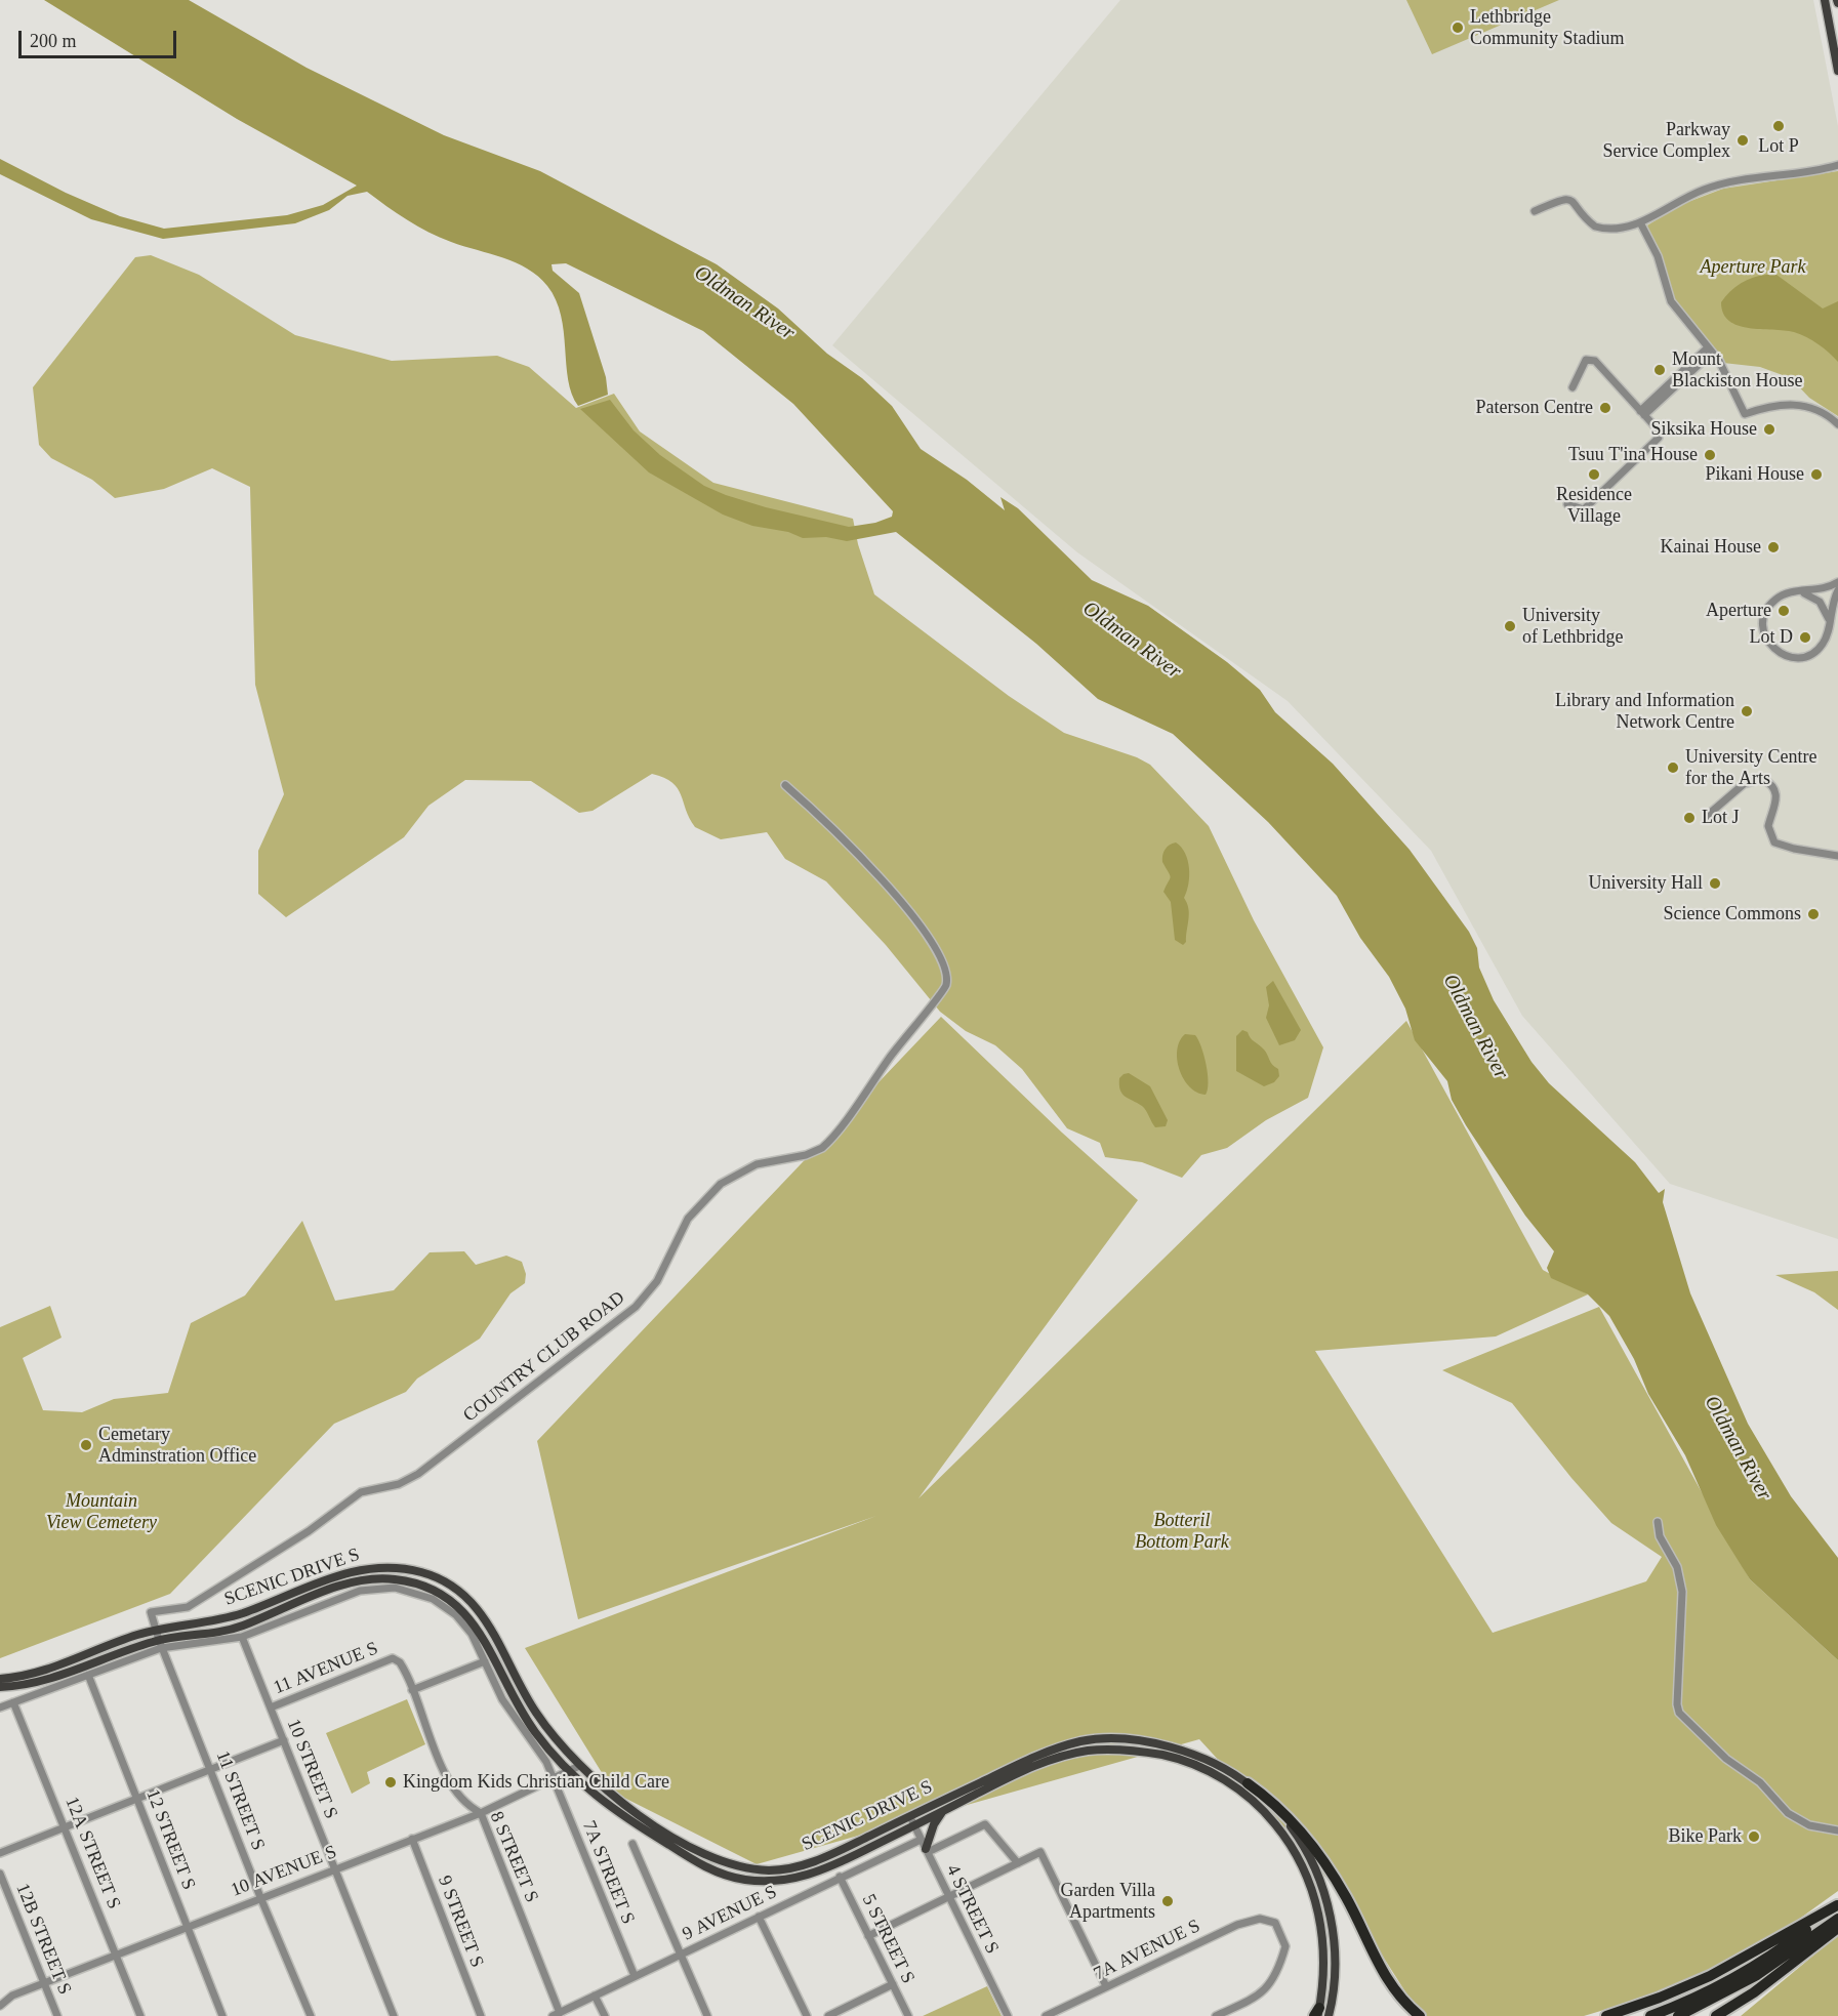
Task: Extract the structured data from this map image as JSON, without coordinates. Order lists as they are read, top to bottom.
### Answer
{
  "streets": {
    "main road": ["SCENIC DRIVE S"],
    "street": [
      "COUNTRY CLUB ROAD",
      "11 AVENUE S",
      "10 STREET S",
      "11 STREET S",
      "12 STREET S",
      "12A STREET S",
      "8 STREET S",
      "10 AVENUE S",
      "7A STREET S",
      "4 STREET S",
      "9 AVENUE S",
      "9 STREET S",
      "12B STREET S",
      "5 STREET S",
      "7A AVENUE S"
    ]
  },
  "crossings": [
    ["COUNTRY CLUB ROAD", "SCENIC DRIVE S"],
    ["COUNTRY CLUB ROAD", "11 STREET S"],
    ["SCENIC DRIVE S", "10 STREET S"],
    ["SCENIC DRIVE S", "11 STREET S"],
    ["SCENIC DRIVE S", "12 STREET S"],
    ["SCENIC DRIVE S", "12A STREET S"],
    ["SCENIC DRIVE S", "10 AVENUE S"],
    ["SCENIC DRIVE S", "7A STREET S"],
    ["SCENIC DRIVE S", "4 STREET S"],
    ["11 AVENUE S", "10 STREET S"],
    ["11 AVENUE S", "8 STREET S"],
    ["10 STREET S", "10 AVENUE S"],
    ["11 STREET S", "10 AVENUE S"],
    ["12 STREET S", "10 AVENUE S"],
    ["12A STREET S", "10 AVENUE S"],
    ["8 STREET S", "10 AVENUE S"],
    ["8 STREET S", "9 AVENUE S"],
    ["10 AVENUE S", "7A STREET S"],
    ["10 AVENUE S", "9 STREET S"],
    ["10 AVENUE S", "12B STREET S"],
    ["7A STREET S", "9 AVENUE S"],
    ["4 STREET S", "9 AVENUE S"],
    ["9 AVENUE S", "5 STREET S"]
  ],
  "water": ["Oldman River"],
  "parks": ["Aperture Park", "Mountain View Cemetery", "Botteril Bottom Park"],
  "places": [
    "Lethbridge Community Stadium",
    "Lot P",
    "Parkway Service Complex",
    "Mount Blackiston House",
    "Paterson Centre",
    "Siksika House",
    "Tsuu T'ina House",
    "Residence Village",
    "Pikani House",
    "Kainai House",
    "Aperture",
    "University of Lethbridge",
    "Lot D",
    "Library and Information Network Centre",
    "University Centre for the Arts",
    "Lot J",
    "University Hall",
    "Science Commons",
    "Cemetary Adminstration Office",
    "Kingdom Kids Christian Child Care",
    "Bike Park",
    "Garden Villa Apartments"
  ],
  "scale_bar": "200 m"
}
